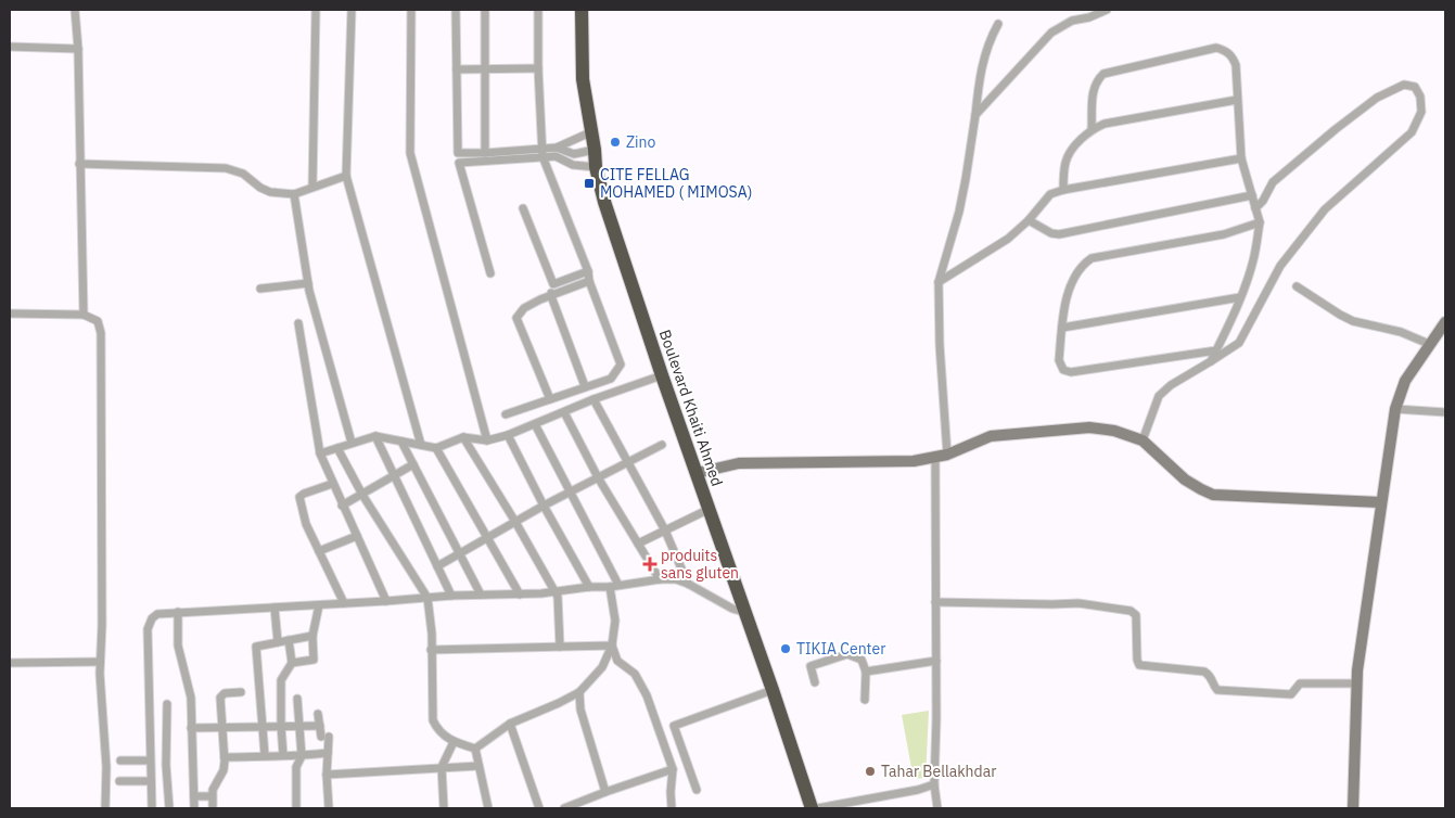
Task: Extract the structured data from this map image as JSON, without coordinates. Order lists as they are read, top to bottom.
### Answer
{
  "streets": {
    "highway": ["Boulevard Khaiti Ahmed"]
  },
  "places": {
    "other": ["Zino", "TIKIA Center", "Tahar Bellakhdar"],
    "transit": ["CITE FELLAG MOHAMED ( MIMOSA)"],
    "health": ["produits sans gluten"]
  }
}
